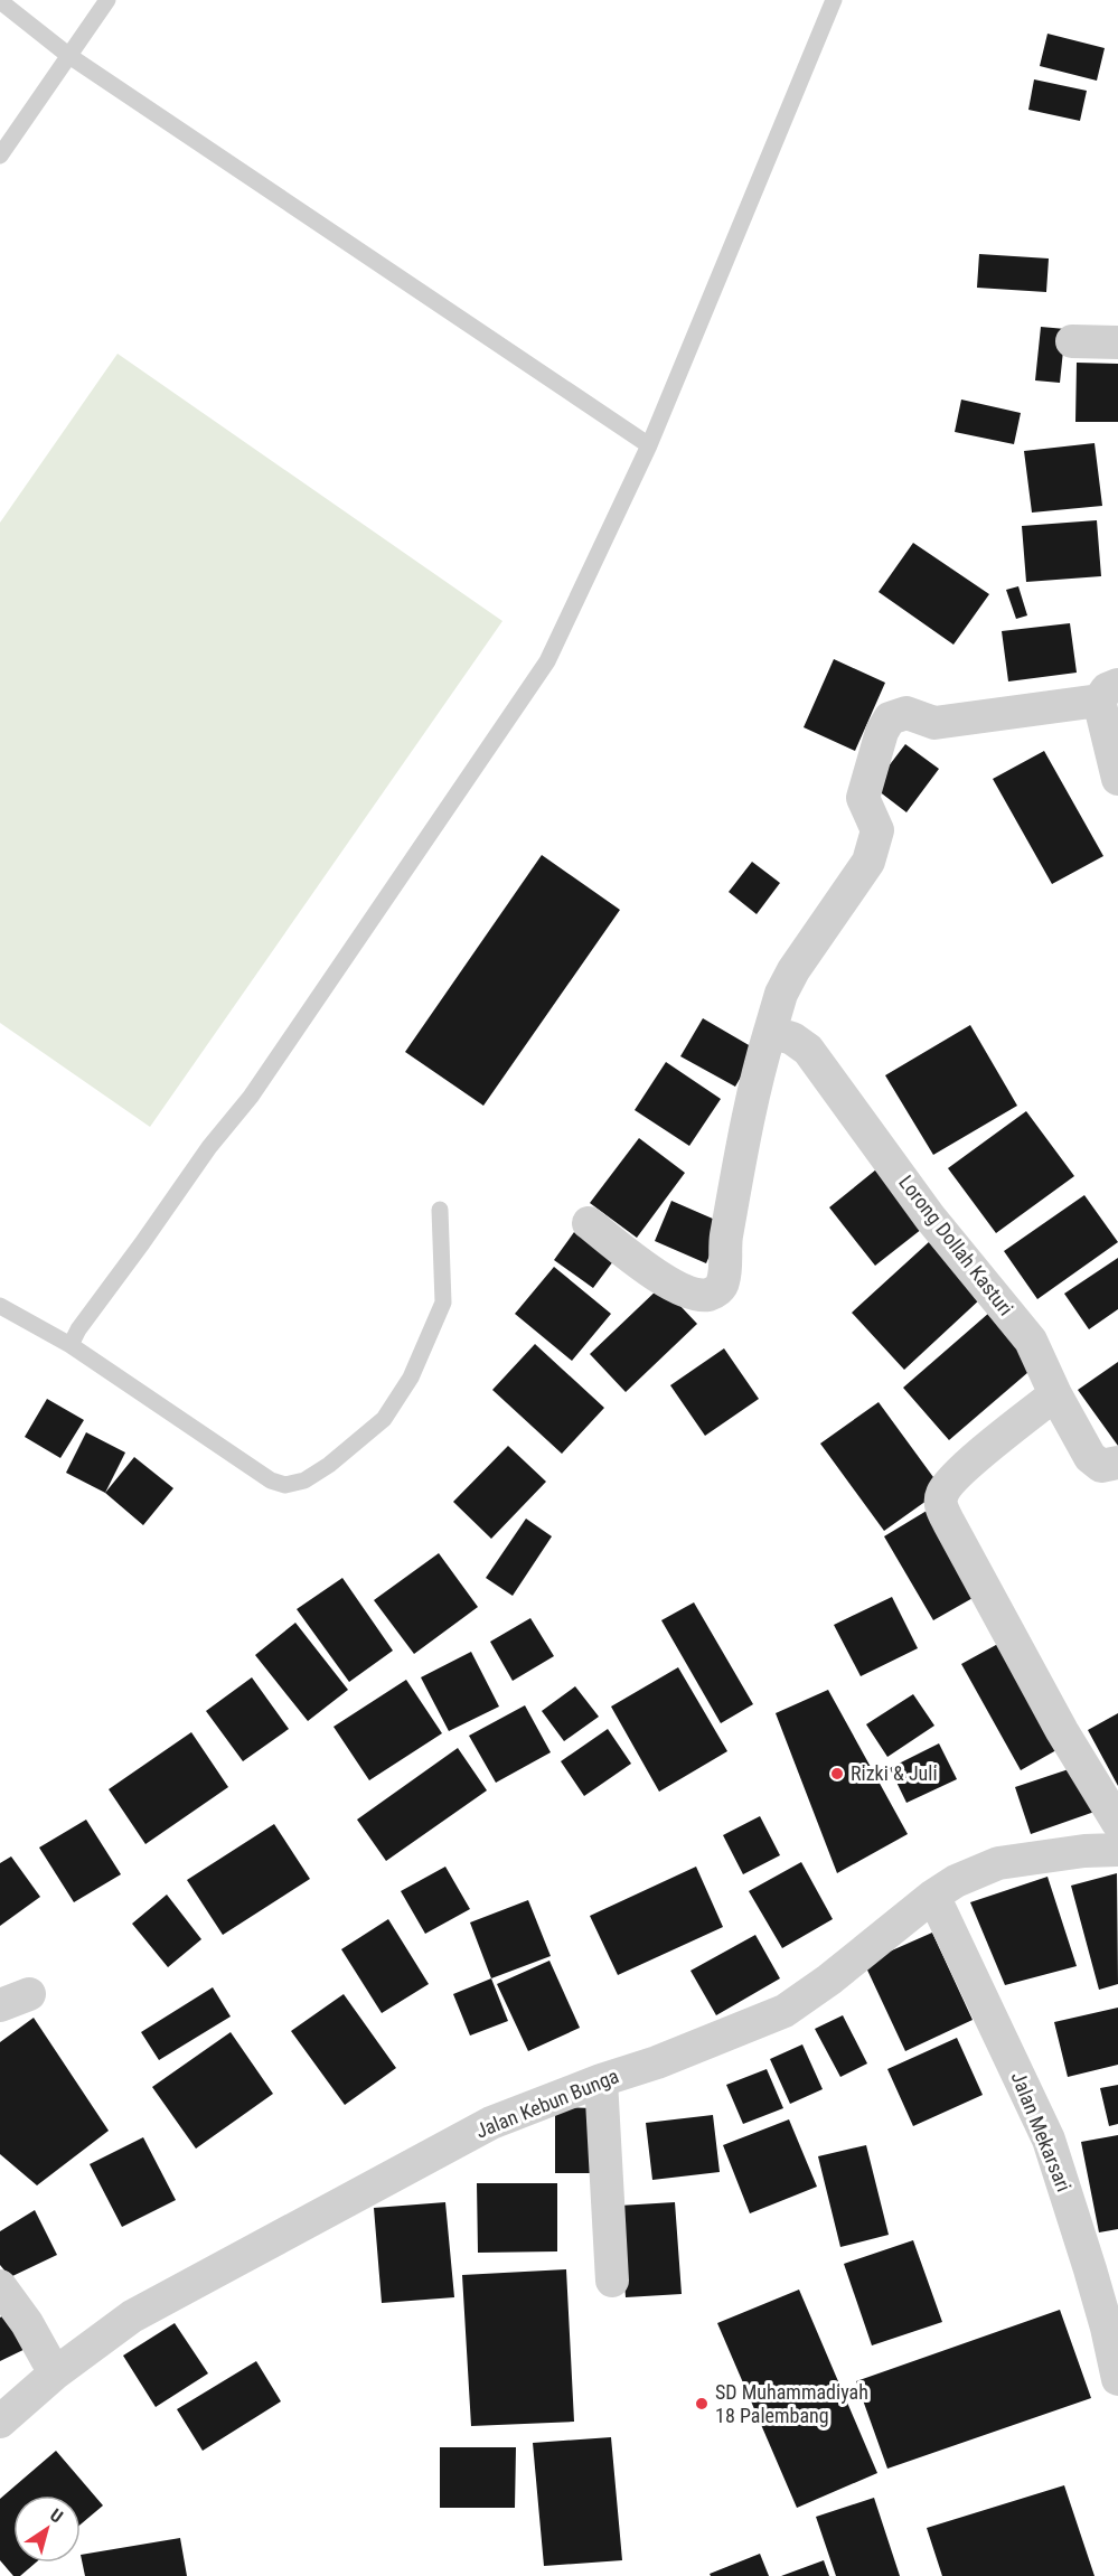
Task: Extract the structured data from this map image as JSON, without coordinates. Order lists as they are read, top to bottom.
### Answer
{
  "streets": {
    "street": ["Lorong Dollah Kasturi", "Jalan Kebun Bunga", "Jalan Mekarsari"]
  },
  "crossings": [
    ["Jalan Kebun Bunga", "Jalan Mekarsari"]
  ],
  "places": ["Rizki & Juli", "SD Muhammadiyah 18 Palembang"],
  "north": "top right"
}
